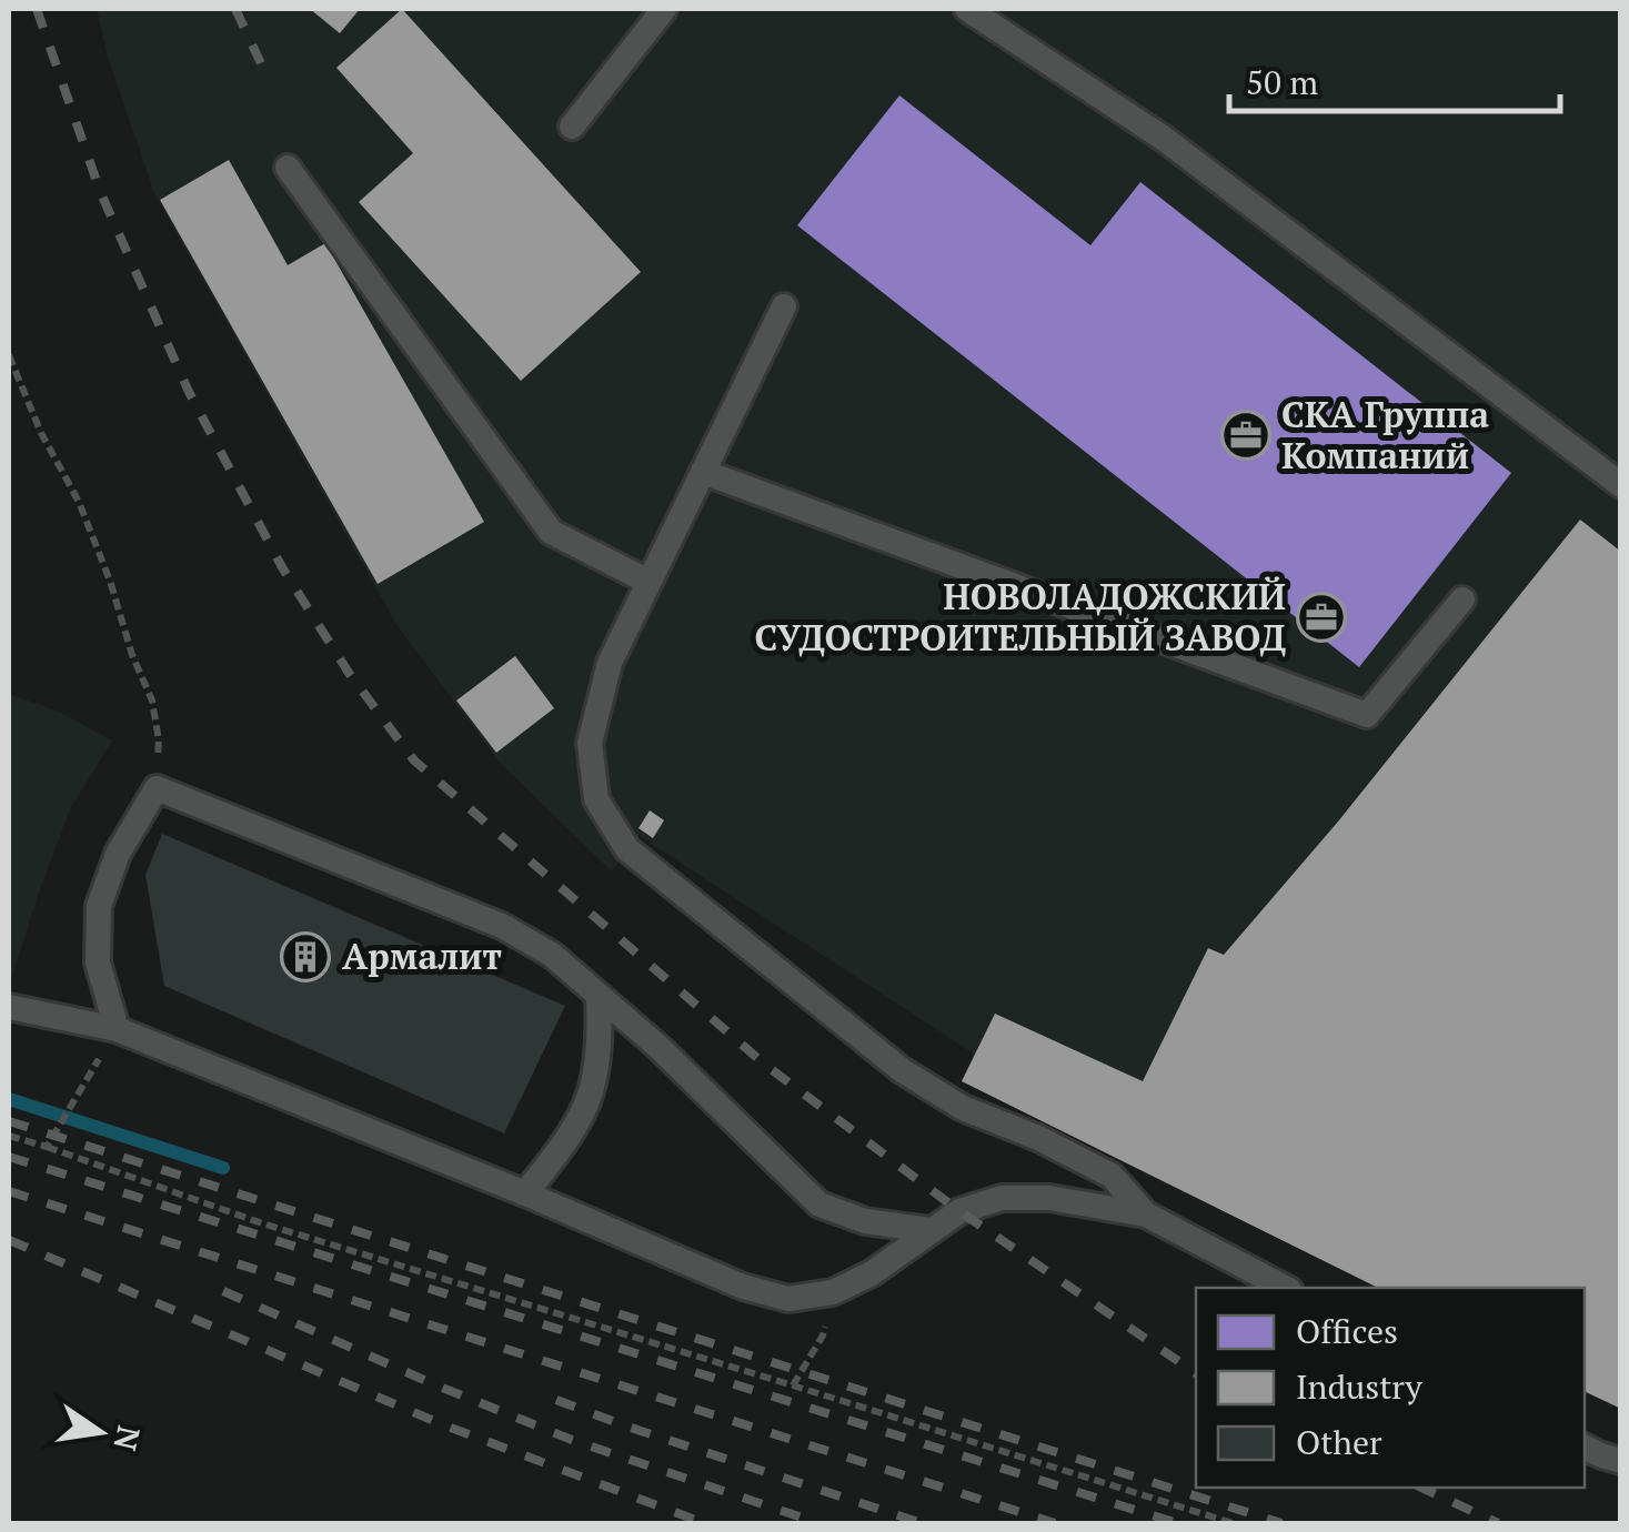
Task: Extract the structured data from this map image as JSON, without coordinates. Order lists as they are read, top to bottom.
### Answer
{
  "places": {
    "office": ["СКА Группа Компаний", "НОВОЛАДОЖСКИЙ СУДОСТРОИТЕЛЬНЫЙ ЗАВОД"],
    "building": ["Армалит"]
  },
  "legend": ["Offices", "Industry", "Other"],
  "scale_bar": "50 m",
  "north": "right"
}
